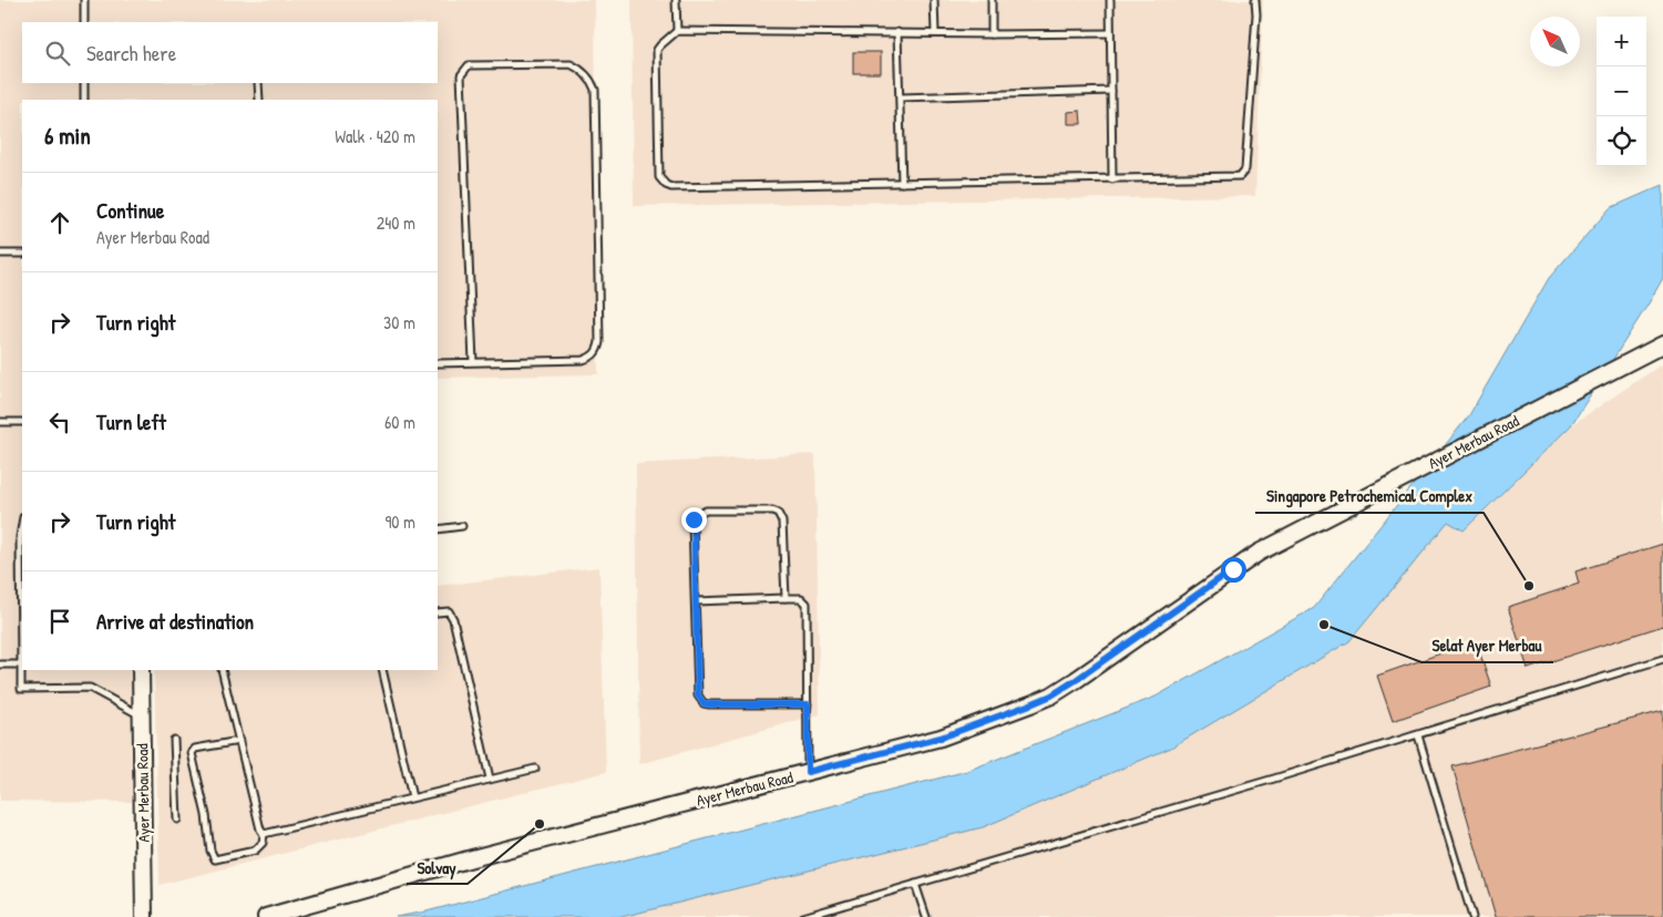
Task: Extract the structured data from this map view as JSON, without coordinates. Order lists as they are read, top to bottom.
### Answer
{
  "streets": {
    "street": ["Ayer Merbau Road"]
  },
  "places": ["Singapore Petrochemical Complex", "Selat Ayer Merbau", "Solvay"],
  "north": "top left",
  "page": {
    "map_buttons": ["+", "−"],
    "search": "Search here",
    "heading": ["6 min", "Walk · 420 m"],
    "list": [
      ["Continue", "Ayer Merbau Road", "240 m"],
      ["Turn right", "30 m"],
      ["Turn left", "60 m"],
      ["Turn right", "90 m"],
      "Arrive at destination"
    ]
  }
}
